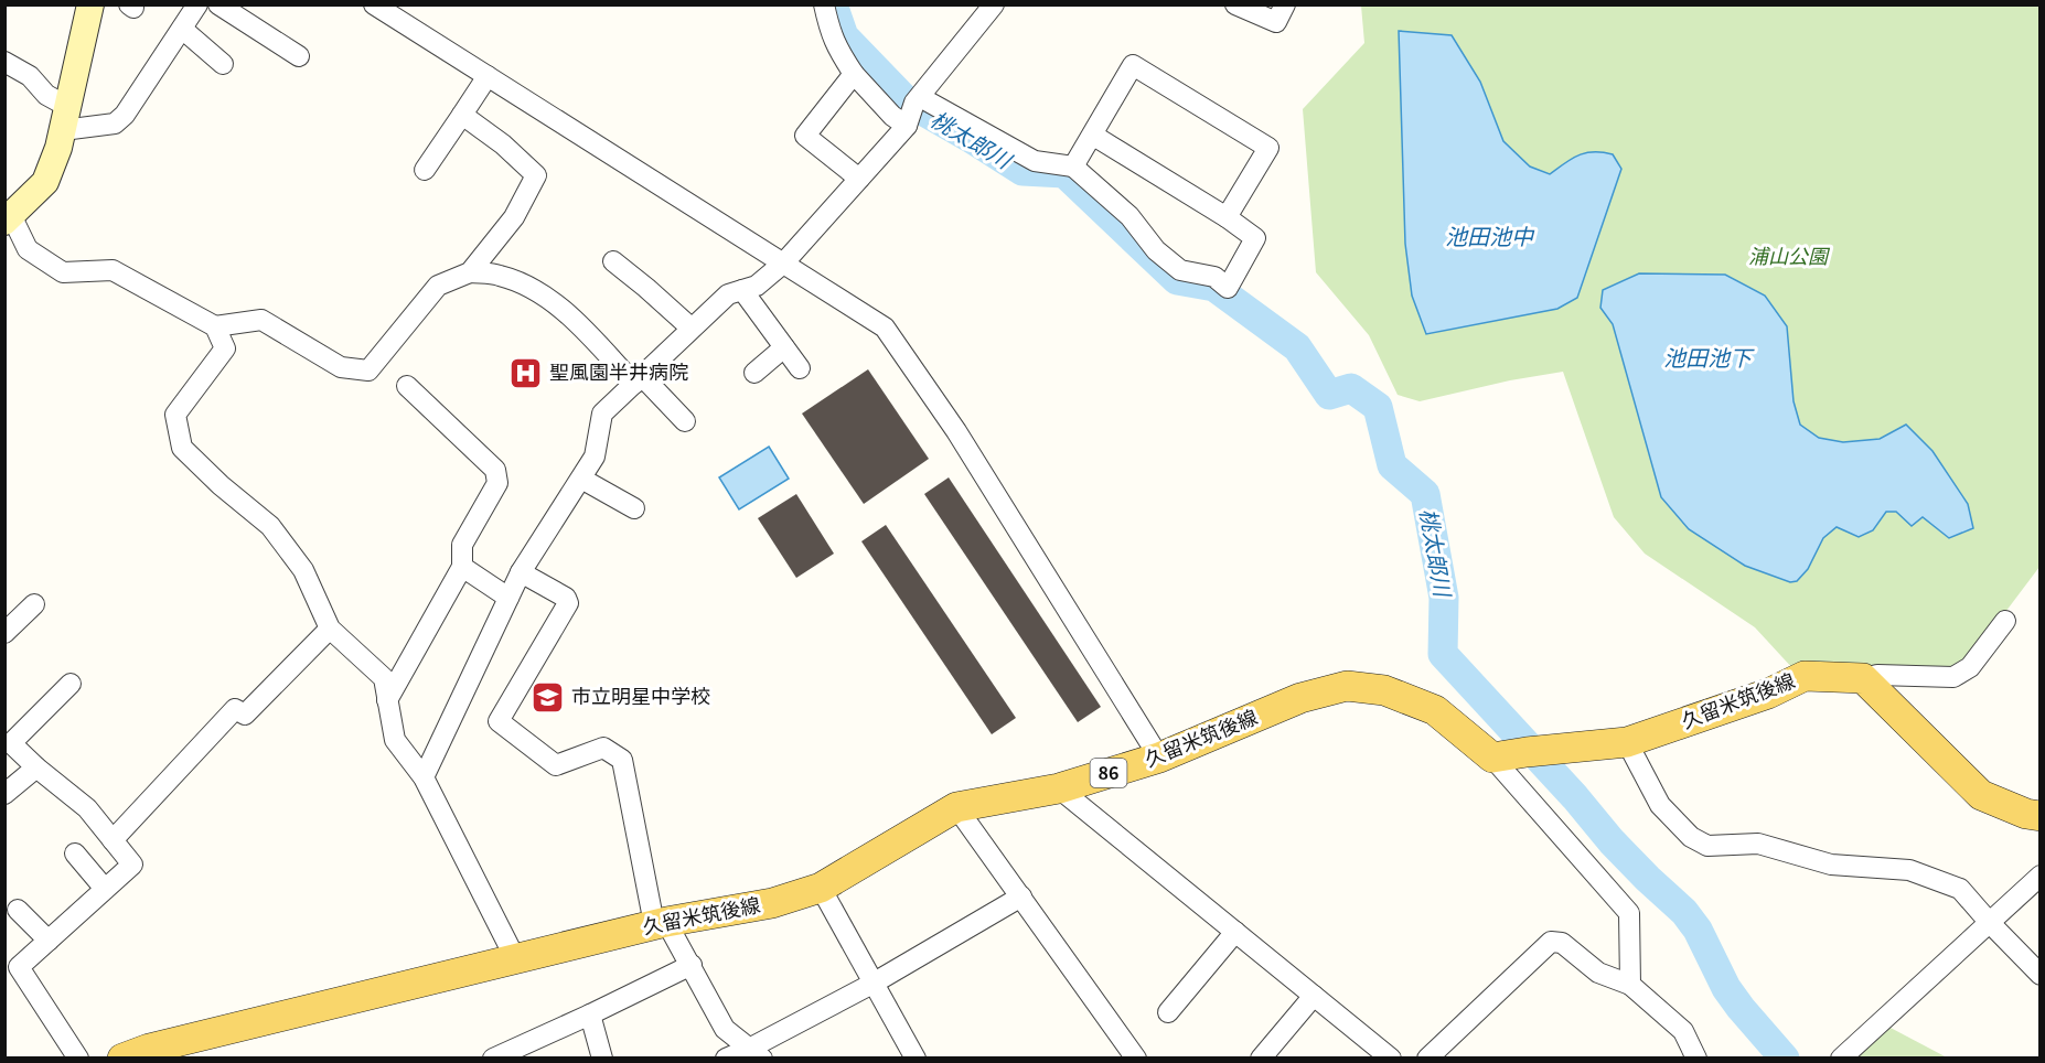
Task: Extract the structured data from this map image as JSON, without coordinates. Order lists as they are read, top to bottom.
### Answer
{
  "streets": {
    "main road": ["久留米筑後線", "86"]
  },
  "water": ["桃太郎川", "池田池中", "池田池下"],
  "parks": ["浦山公園"],
  "places": {
    "hospital": ["聖風園半井病院"],
    "school or university": ["市立明星中学校"]
  }
}
